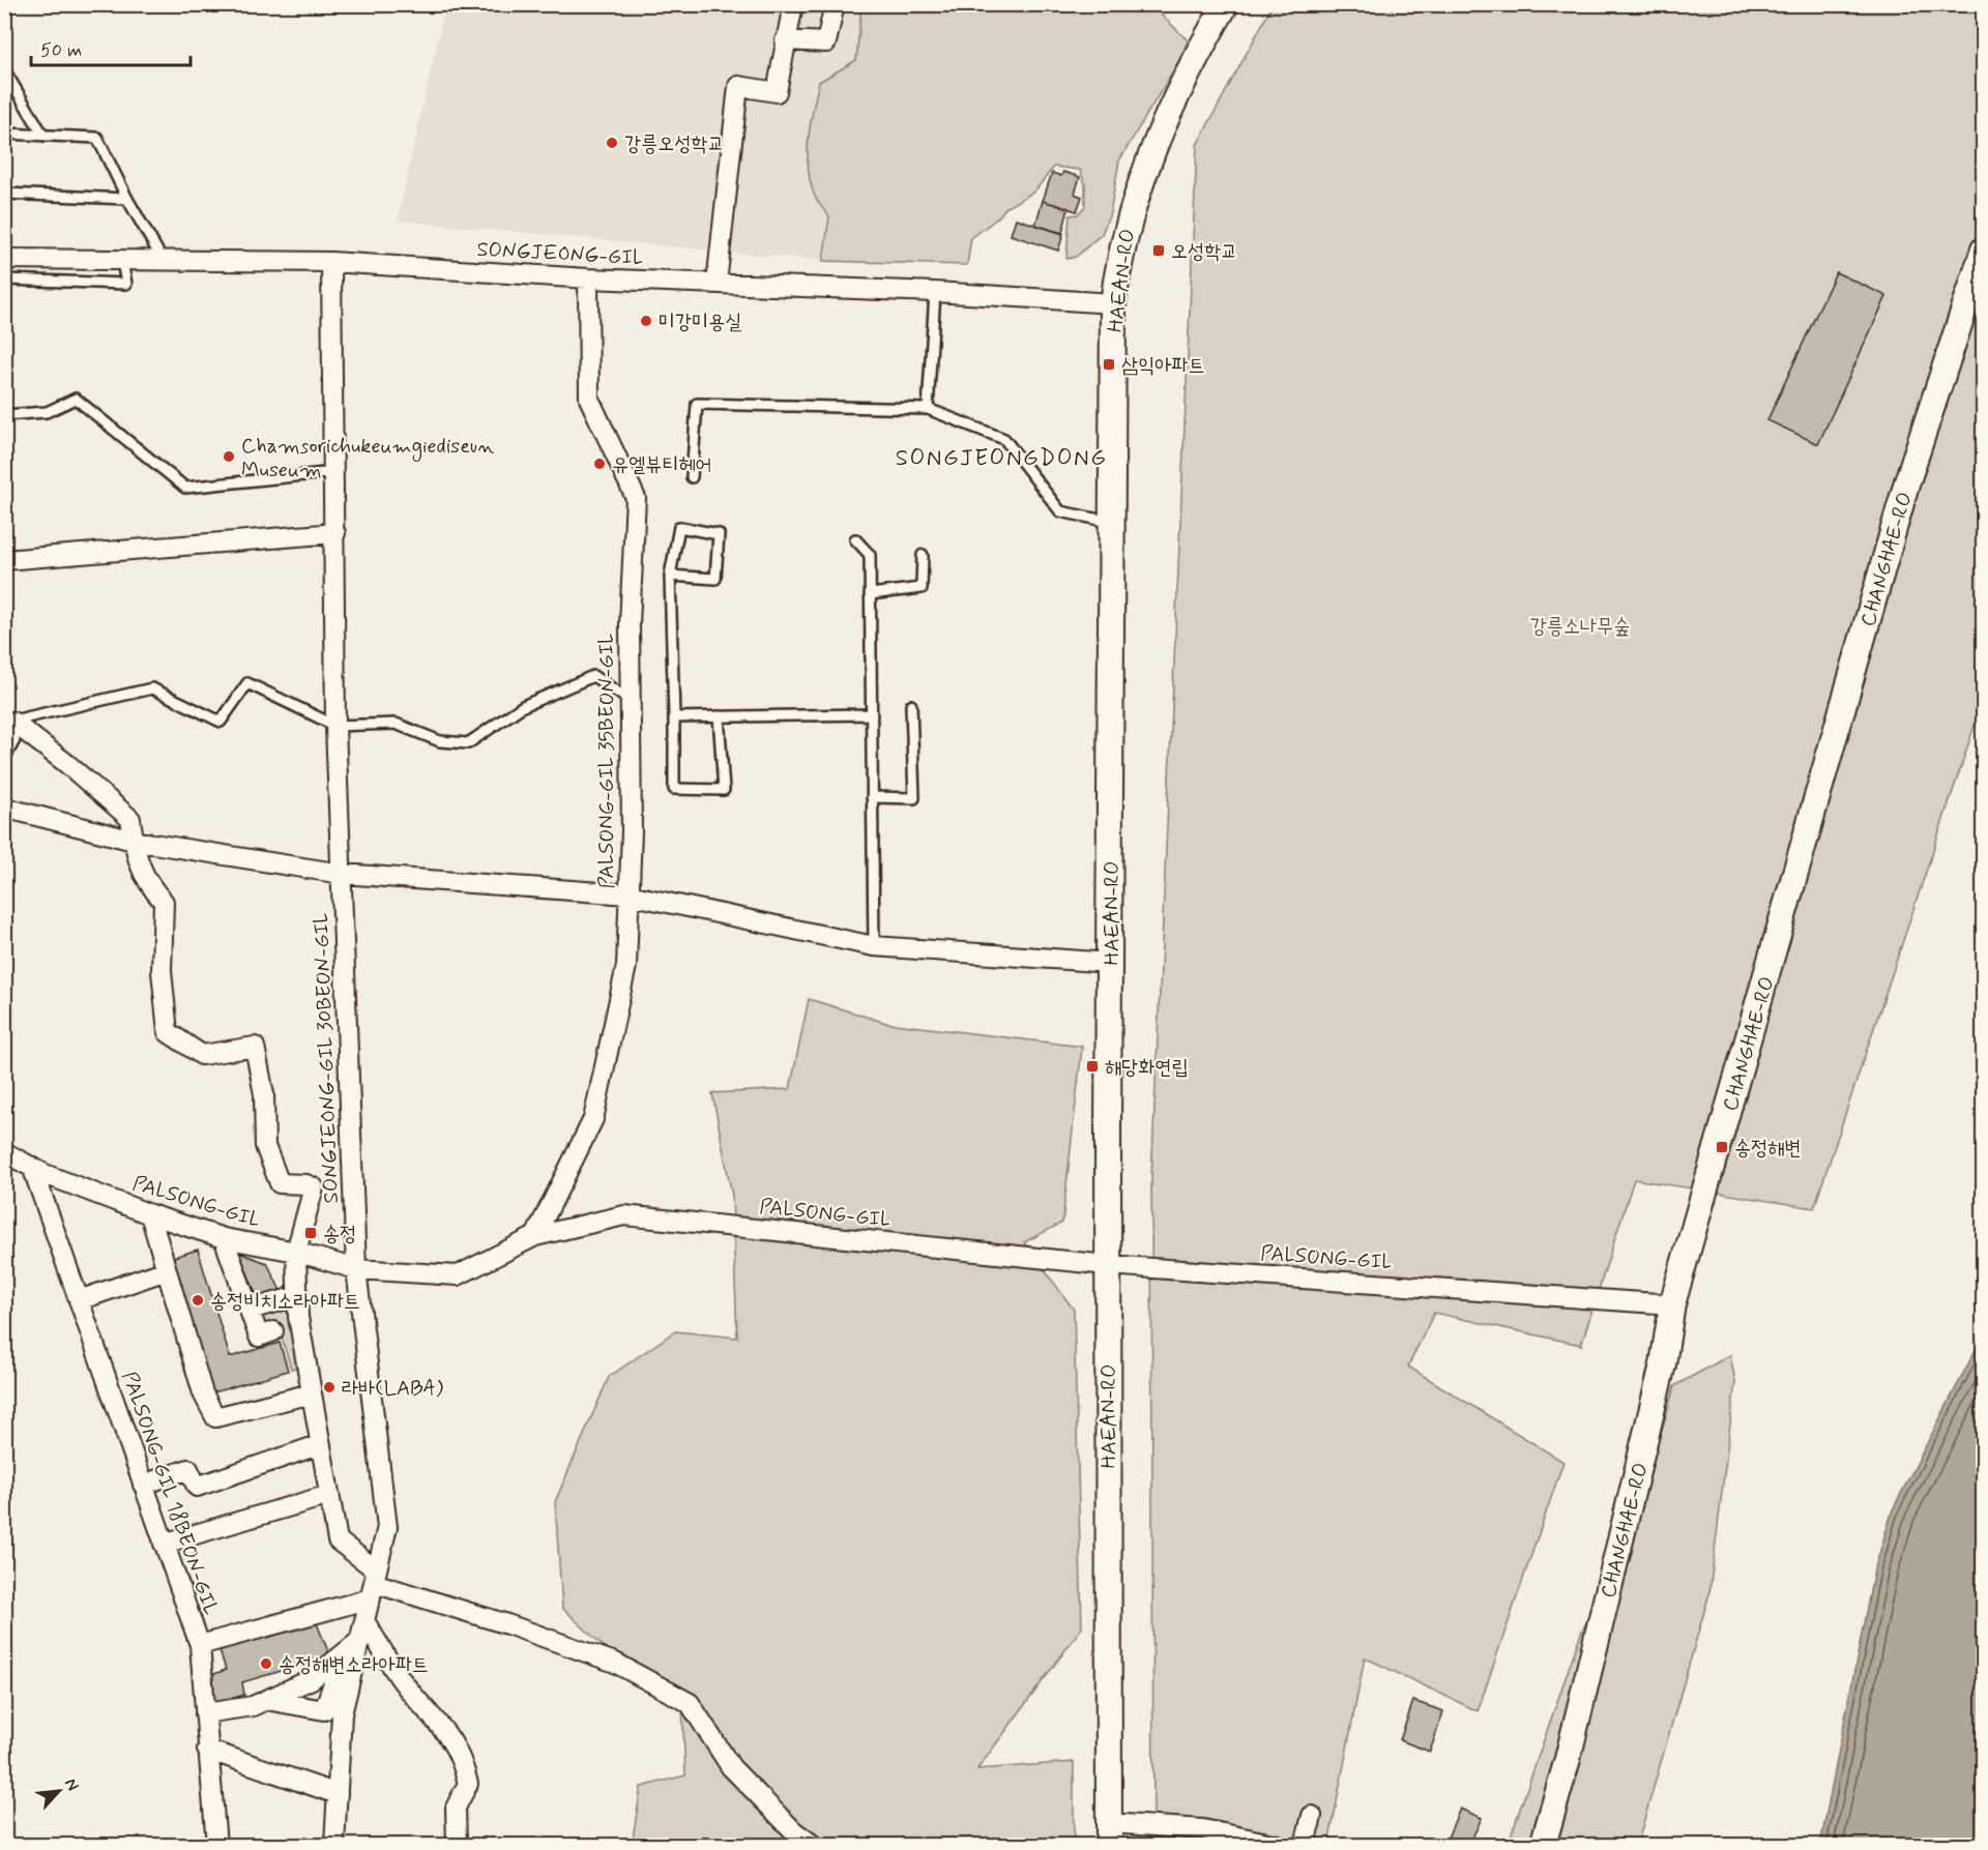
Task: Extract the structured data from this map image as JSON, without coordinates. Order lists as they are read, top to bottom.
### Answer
{
  "streets": {
    "street": [
      "SONGJEONG-GIL",
      "HAEAN-RO",
      "CHANGHAE-RO",
      "PALSONG-GIL 35BEON-GIL",
      "SONGJEONG-GIL 30BEON-GIL",
      "PALSONG-GIL",
      "PALSONG-GIL 18BEON-GIL"
    ]
  },
  "crossings": [
    ["SONGJEONG-GIL", "HAEAN-RO"],
    ["SONGJEONG-GIL", "PALSONG-GIL 35BEON-GIL"],
    ["SONGJEONG-GIL", "SONGJEONG-GIL 30BEON-GIL"],
    ["HAEAN-RO", "PALSONG-GIL"],
    ["CHANGHAE-RO", "PALSONG-GIL"],
    ["PALSONG-GIL 35BEON-GIL", "PALSONG-GIL"],
    ["SONGJEONG-GIL 30BEON-GIL", "PALSONG-GIL"],
    ["PALSONG-GIL", "PALSONG-GIL 18BEON-GIL"]
  ],
  "districts": ["SONGJEONGDONG"],
  "parks": ["강릉소나무숲"],
  "places": {
    "other": [
      "강릉오성학교",
      "미강미용실",
      "Chamsorichukeumgiediseun Museum",
      "유엘뷰티헤어",
      "송정비치소라아파트",
      "라바(LABA)",
      "송정해변소라아파트"
    ],
    "transit": [
      "오성학교",
      "삼익아파트",
      "해당화연립",
      "송정해변",
      "송정"
    ]
  },
  "scale_bar": "50 m",
  "north": "top right"
}
